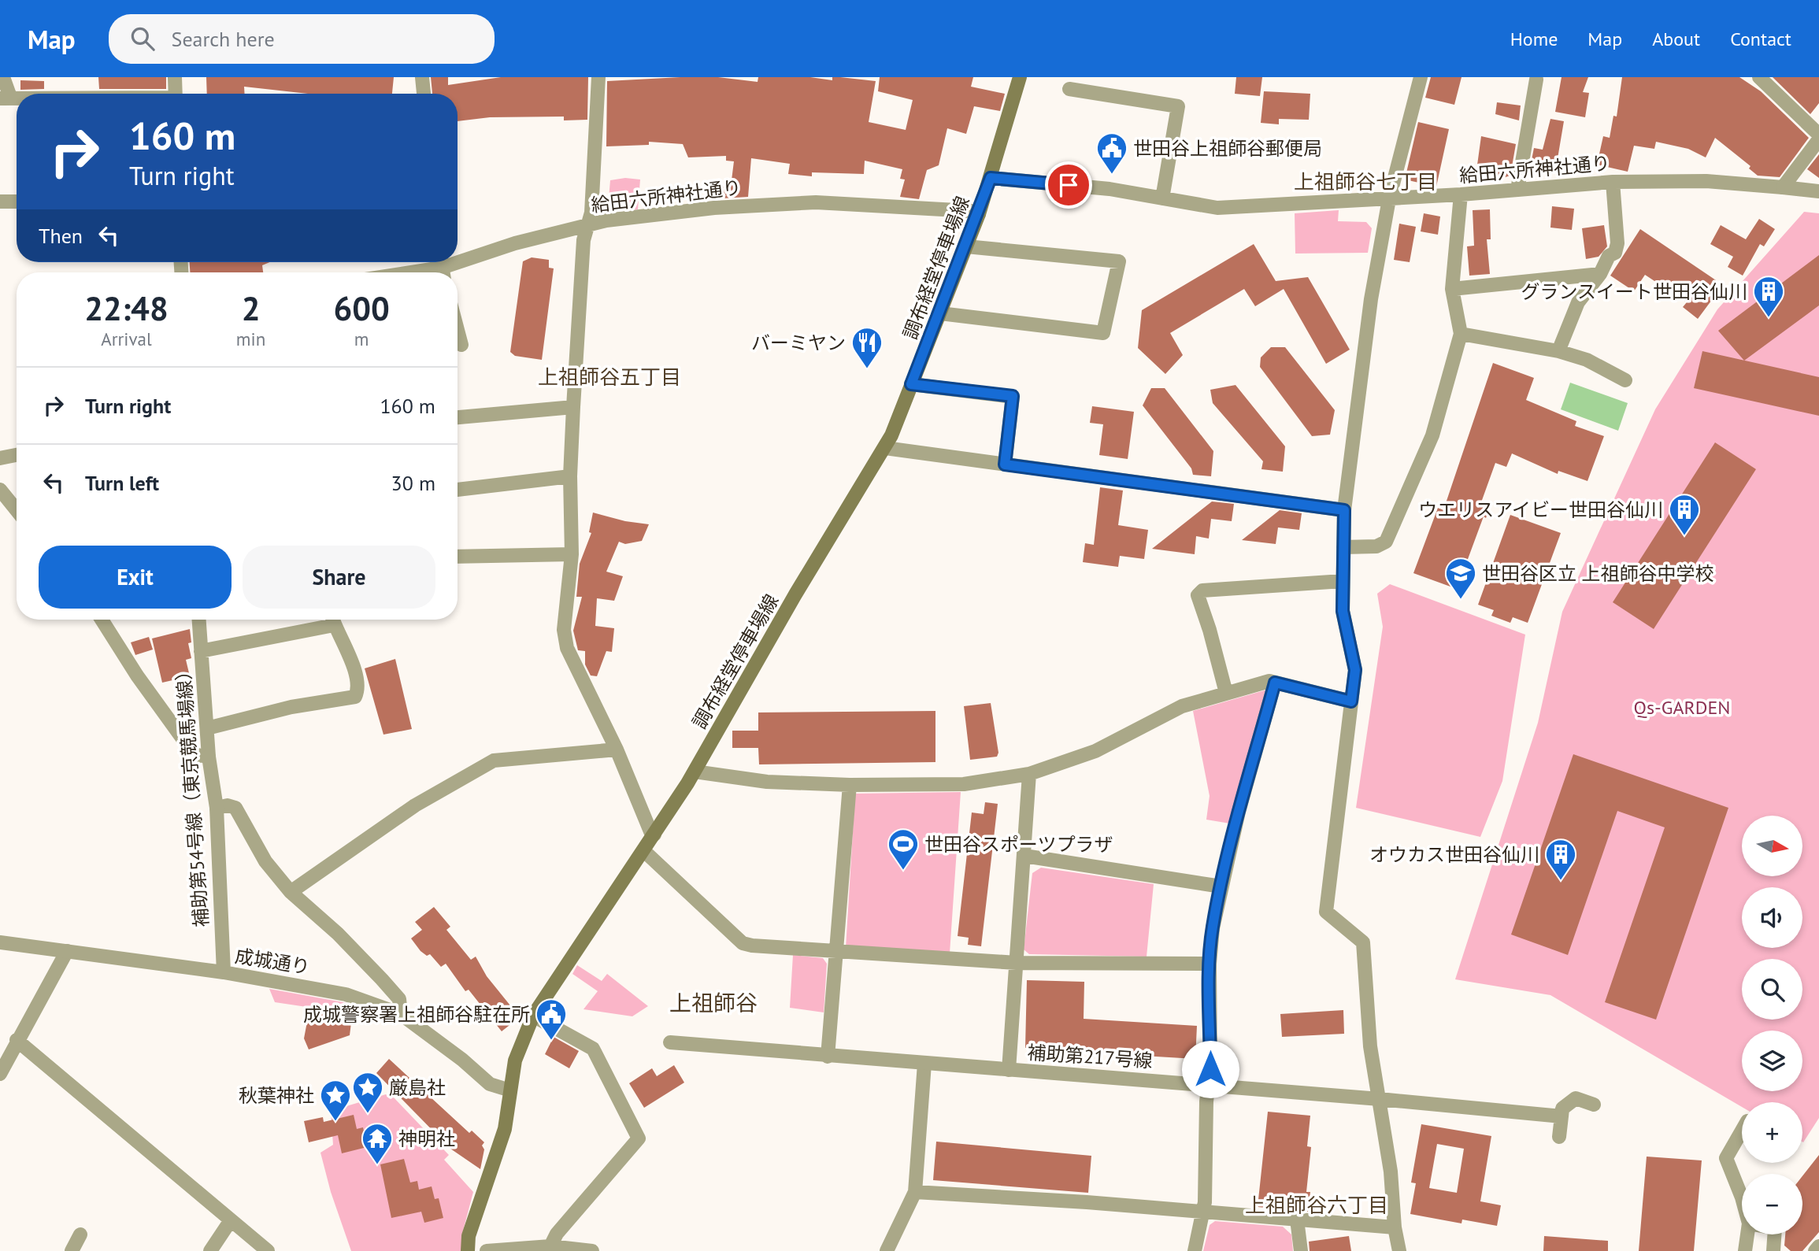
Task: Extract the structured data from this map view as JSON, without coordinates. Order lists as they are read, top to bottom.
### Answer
{
  "streets": {
    "main road": ["調布経堂停車場線"],
    "street": [
      "給田六所神社通り",
      "補助第54号線（東京競馬場線）",
      "成城通り",
      "補助第217号線"
    ]
  },
  "crossings": [
    ["給田六所神社通り", "調布経堂停車場線"],
    ["調布経堂停車場線", "成城通り"],
    ["補助第54号線（東京競馬場線）", "成城通り"]
  ],
  "districts": [
    "上祖師谷七丁目",
    "上祖師谷五丁目",
    "上祖師谷",
    "上祖師谷六丁目"
  ],
  "parks": ["Qs-GARDEN"],
  "places": {
    "public building": ["世田谷上祖師谷郵便局", "成城警察署上祖師谷駐在所"],
    "building": ["グランスイート世田谷仙川", "ウエリスアイビー世田谷仙川", "オウカス世田谷仙川"],
    "restaurant": ["バーミヤン"],
    "school or university": ["世田谷区立 上祖師谷中学校"],
    "sports": ["世田谷スポーツプラザ"],
    "place": ["厳島社", "秋葉神社"],
    "temple": ["神明社"]
  },
  "north": "right",
  "page": {
    "header": "Map",
    "search": "Search here",
    "nav": [
      "Home",
      "Map",
      "About",
      "Contact"
    ],
    "turn": ["160 m", "Turn right"],
    "then": "Then",
    "eta": [
      "22:48",
      "Arrival",
      "2",
      "min",
      "600",
      "m"
    ],
    "list": [
      {
        "name": "Turn right",
        "value": "160 m"
      },
      {
        "name": "Turn left",
        "value": "30 m"
      }
    ],
    "buttons": ["Exit", "Share"],
    "map_buttons": ["+", "−"]
  }
}
